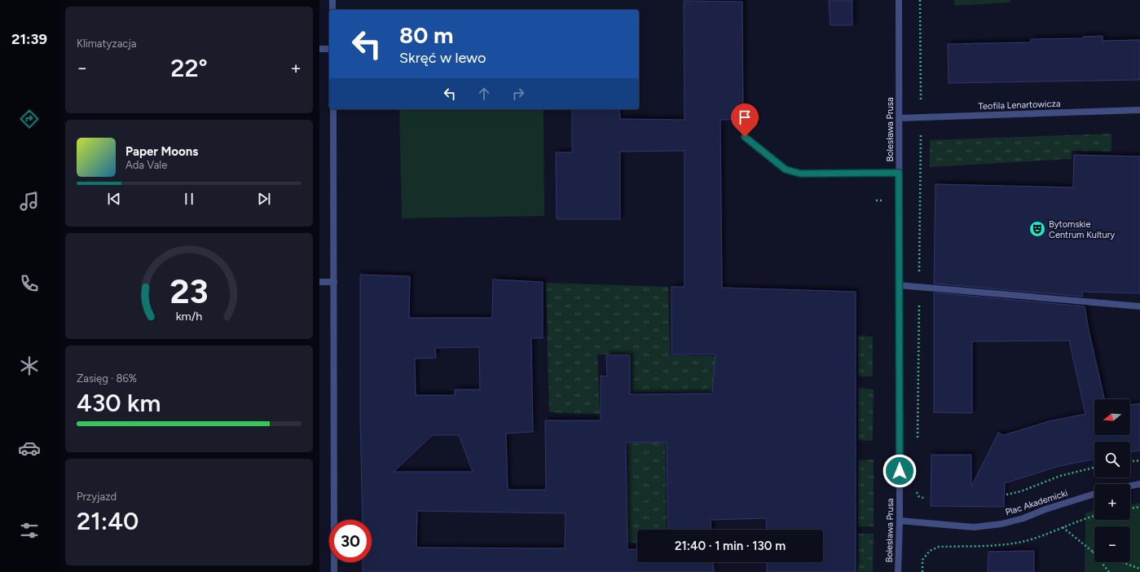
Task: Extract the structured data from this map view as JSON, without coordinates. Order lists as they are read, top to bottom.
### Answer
{
  "streets": {
    "street": ["Teofila Lenartowicza", "Bolesława Prusa", "Plac Akademicki"]
  },
  "crossings": [
    ["Teofila Lenartowicza", "Bolesława Prusa"],
    ["Bolesława Prusa", "Plac Akademicki"]
  ],
  "places": {
    "theatre": ["Bytomskie Centrum Kultury"]
  },
  "north": "left",
  "page": {
    "tabs": "21:39",
    "tile": [
      "Klimatyzacja",
      ["Zasięg · 86%", "430 km"],
      ["Przyjazd", "21:40"]
    ],
    "turn": ["80 m", "Skręć w lewo"],
    "heat": ["−", "22°", "+"],
    "song": ["Paper Moons", "Ada Vale"],
    "map_buttons": ["+", "−"],
    "limit": "30",
    "trip": "21:40 · 1 min · 130 m",
    "gauge": ["23", "km/h"]
  }
}
